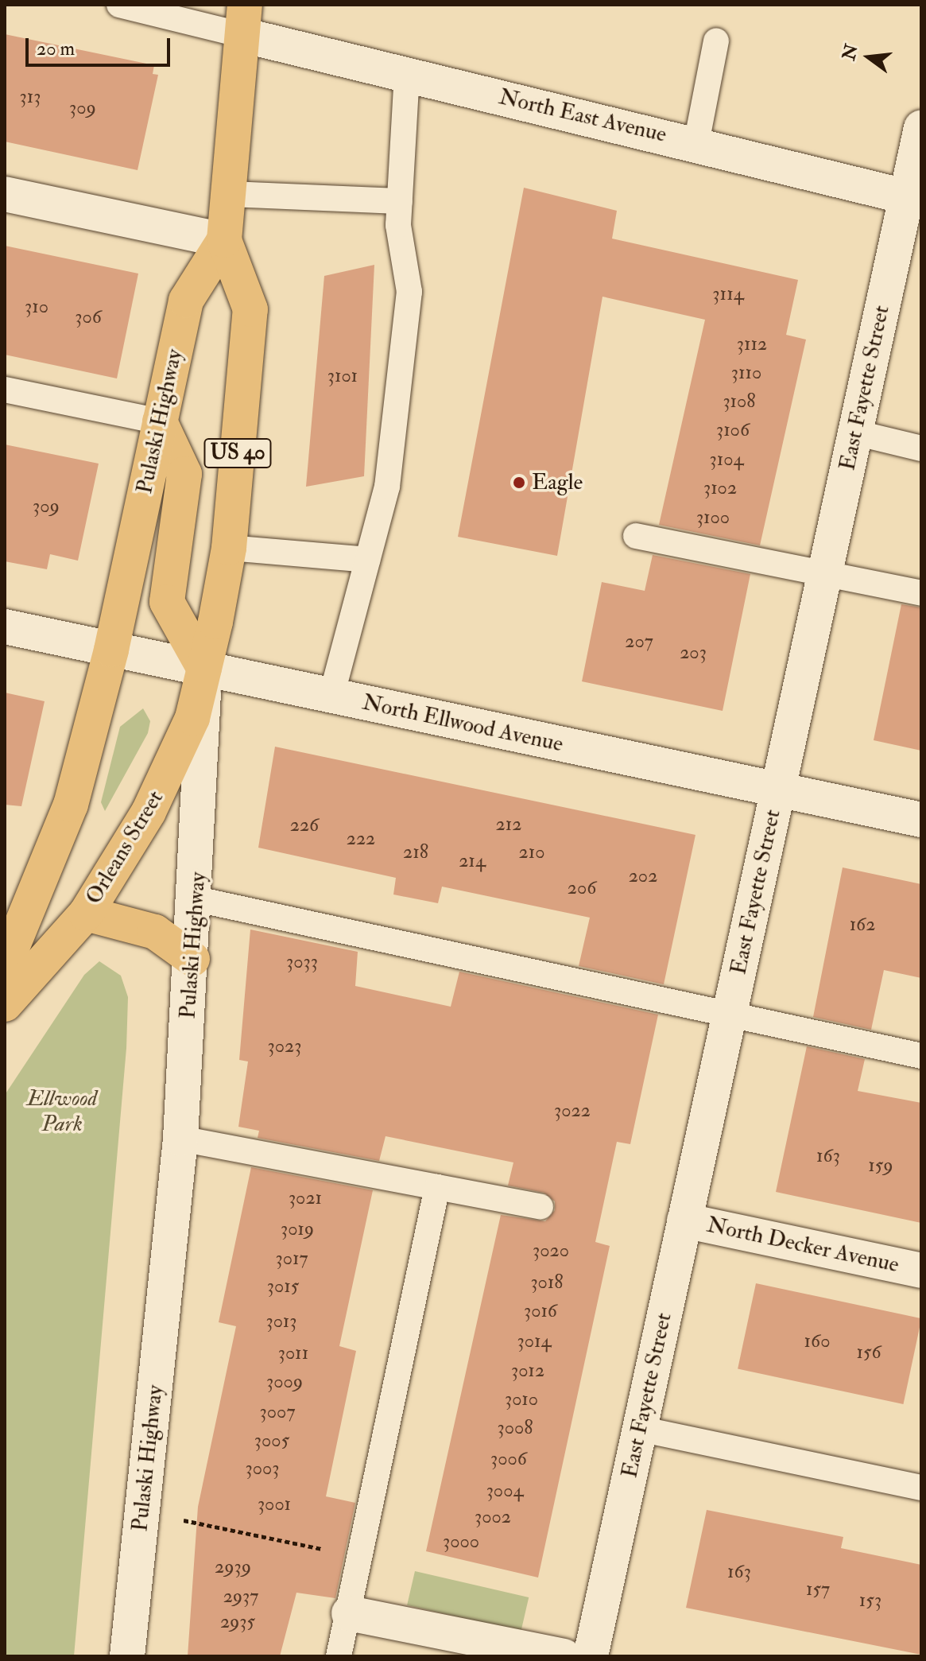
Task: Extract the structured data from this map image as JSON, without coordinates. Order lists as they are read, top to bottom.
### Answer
{
  "streets": {
    "main road": ["Pulaski Highway", "US 40", "Orleans Street"],
    "street": [
      "North East Avenue",
      "East Fayette Street",
      "North Ellwood Avenue",
      "North Decker Avenue"
    ]
  },
  "crossings": [
    ["North East Avenue", "East Fayette Street"],
    ["North East Avenue", "Pulaski Highway"],
    ["East Fayette Street", "North Ellwood Avenue"],
    ["East Fayette Street", "North Decker Avenue"],
    ["Pulaski Highway", "US 40"],
    ["Pulaski Highway", "North Ellwood Avenue"],
    ["Pulaski Highway", "Orleans Street"],
    ["US 40", "North Ellwood Avenue"],
    ["North Ellwood Avenue", "Orleans Street"]
  ],
  "parks": ["Ellwood Park"],
  "places": ["Eagle"],
  "house_numbers": [
    "313",
    "309",
    "3114",
    "310",
    "306",
    "3112",
    "3110",
    "3101",
    "3108",
    "3106",
    "3104",
    "3102",
    "309",
    "3100",
    "207",
    "203",
    "212",
    "226",
    "222",
    "218",
    "210",
    "214",
    "202",
    "206",
    "162",
    "3033",
    "3023",
    "3022",
    "163",
    "159",
    "3021",
    "3019",
    "3020",
    "3017",
    "3018",
    "3015",
    "3016",
    "3013",
    "3014",
    "160",
    "156",
    "3011",
    "3012",
    "3009",
    "3010",
    "3007",
    "3008",
    "3005",
    "3006",
    "3003",
    "3004",
    "3001",
    "3002",
    "3000",
    "2939",
    "163",
    "157",
    "2937",
    "153",
    "2935"
  ],
  "scale_bar": "20 m",
  "north": "left"
}
